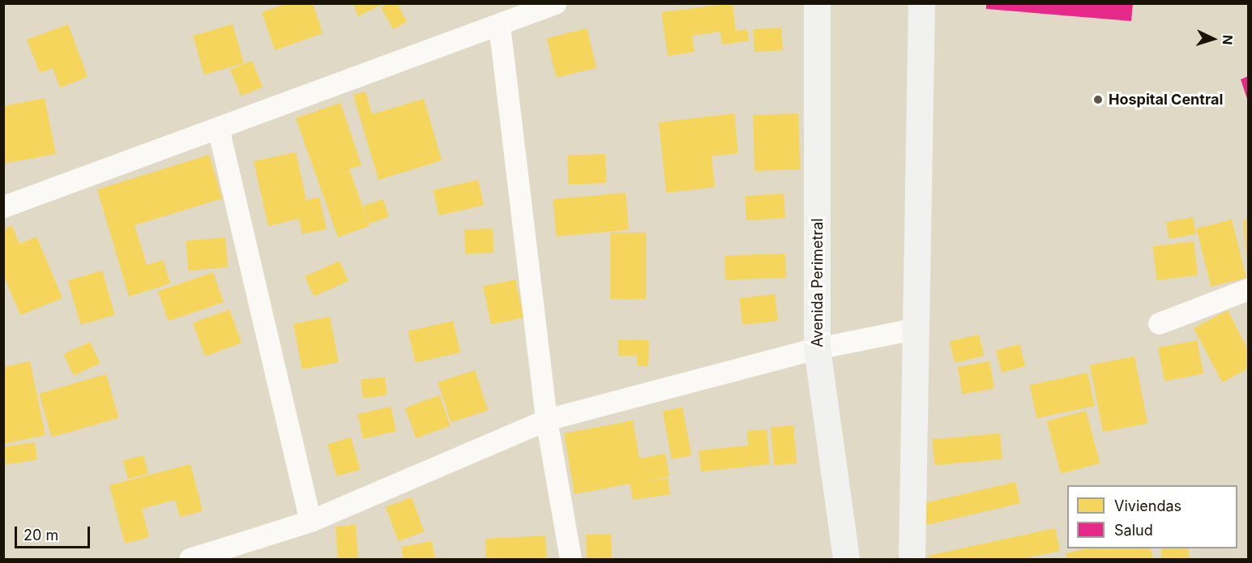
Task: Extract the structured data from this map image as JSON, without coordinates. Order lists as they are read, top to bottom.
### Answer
{
  "streets": {
    "main road": ["Avenida Perimetral"]
  },
  "places": ["Hospital Central"],
  "legend": ["Viviendas", "Salud"],
  "scale_bar": "20 m",
  "north": "right"
}
